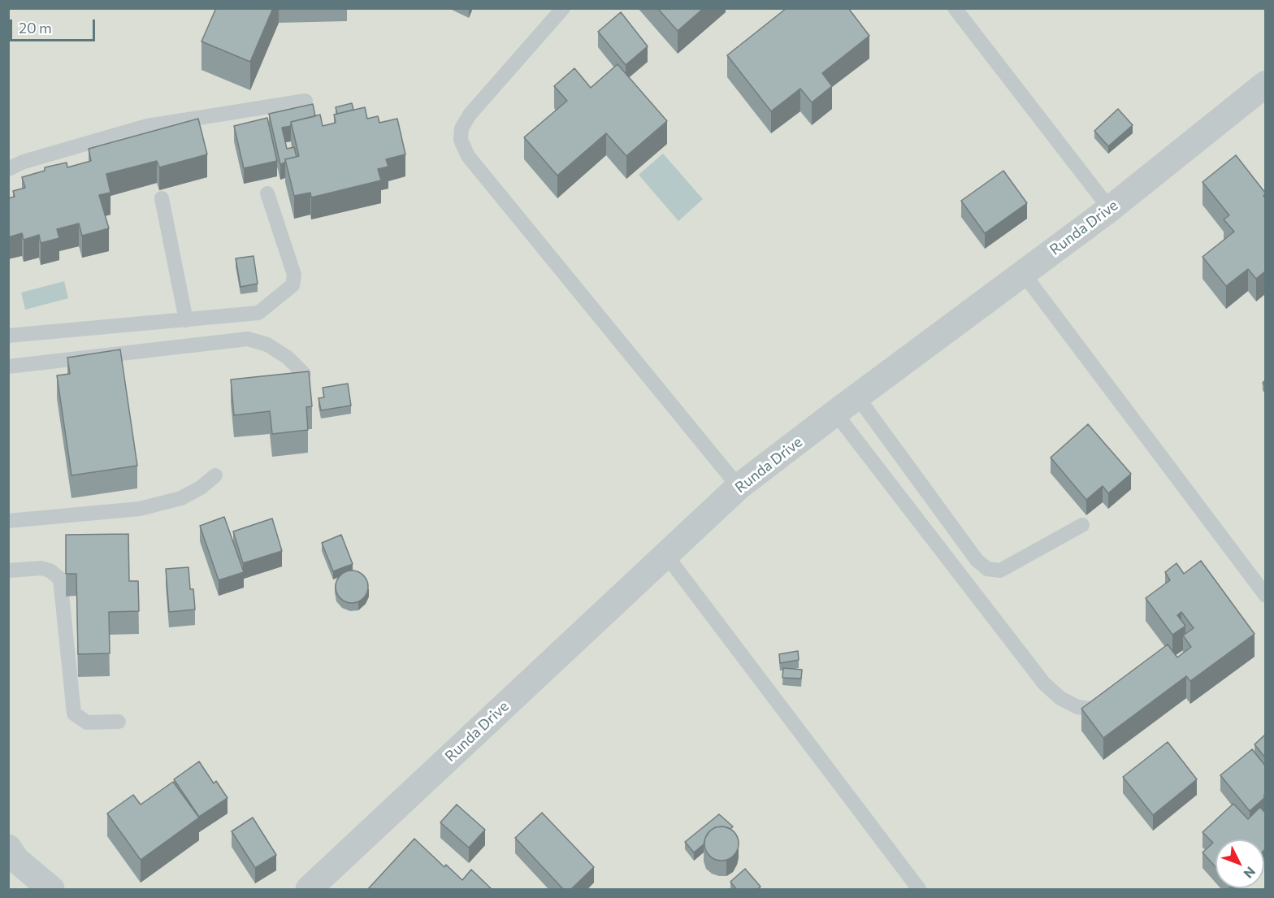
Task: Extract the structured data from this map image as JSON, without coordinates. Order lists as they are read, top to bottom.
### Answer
{
  "streets": {
    "street": ["Runda Drive"]
  },
  "scale_bar": "20 m",
  "north": "bottom right"
}
